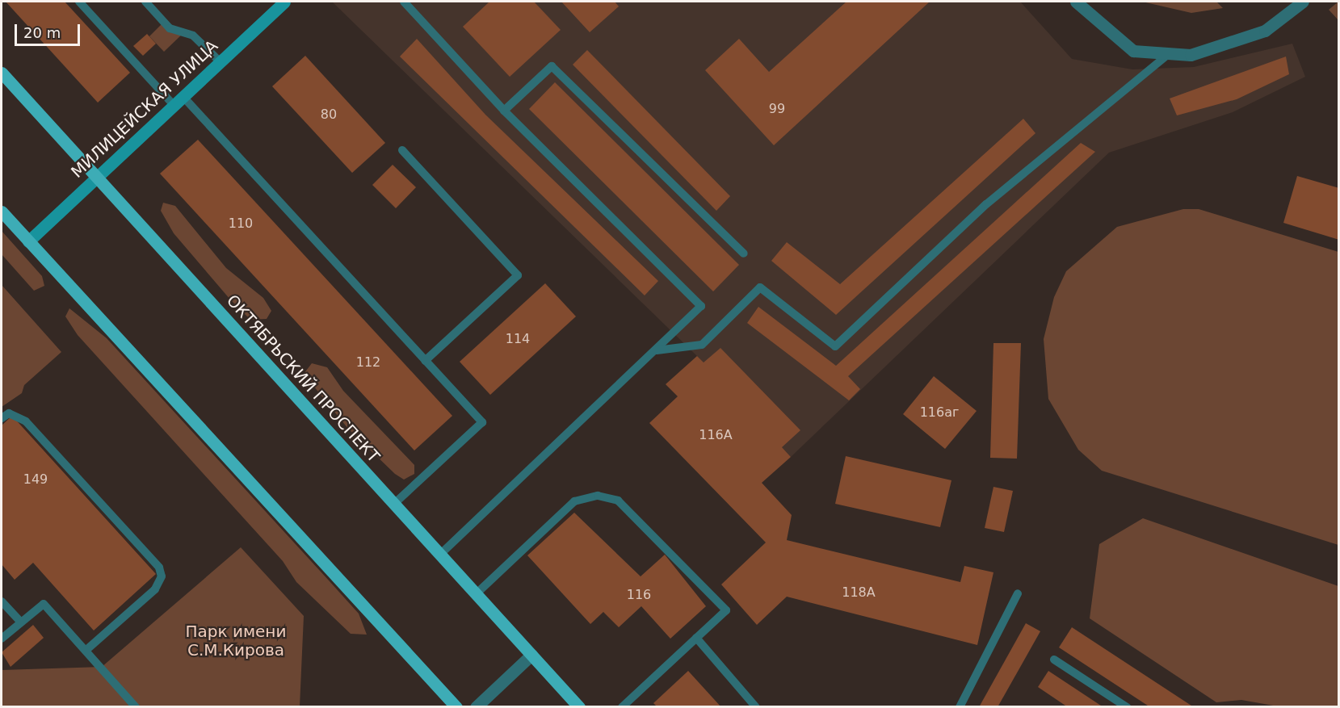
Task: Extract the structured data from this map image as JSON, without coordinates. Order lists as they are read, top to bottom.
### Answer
{
  "streets": {
    "main road": ["ОКТЯБРЬСКИЙ ПРОСПЕКТ"],
    "street": ["МИЛИЦЕЙСКАЯ УЛИЦА"]
  },
  "crossings": [
    ["МИЛИЦЕЙСКАЯ УЛИЦА", "ОКТЯБРЬСКИЙ ПРОСПЕКТ"]
  ],
  "parks": ["Парк имени С.М.Кирова"],
  "house_numbers": [
    "99",
    "80",
    "110",
    "114",
    "112",
    "116аг",
    "116А",
    "149",
    "118А",
    "116"
  ],
  "scale_bar": "20 m"
}
